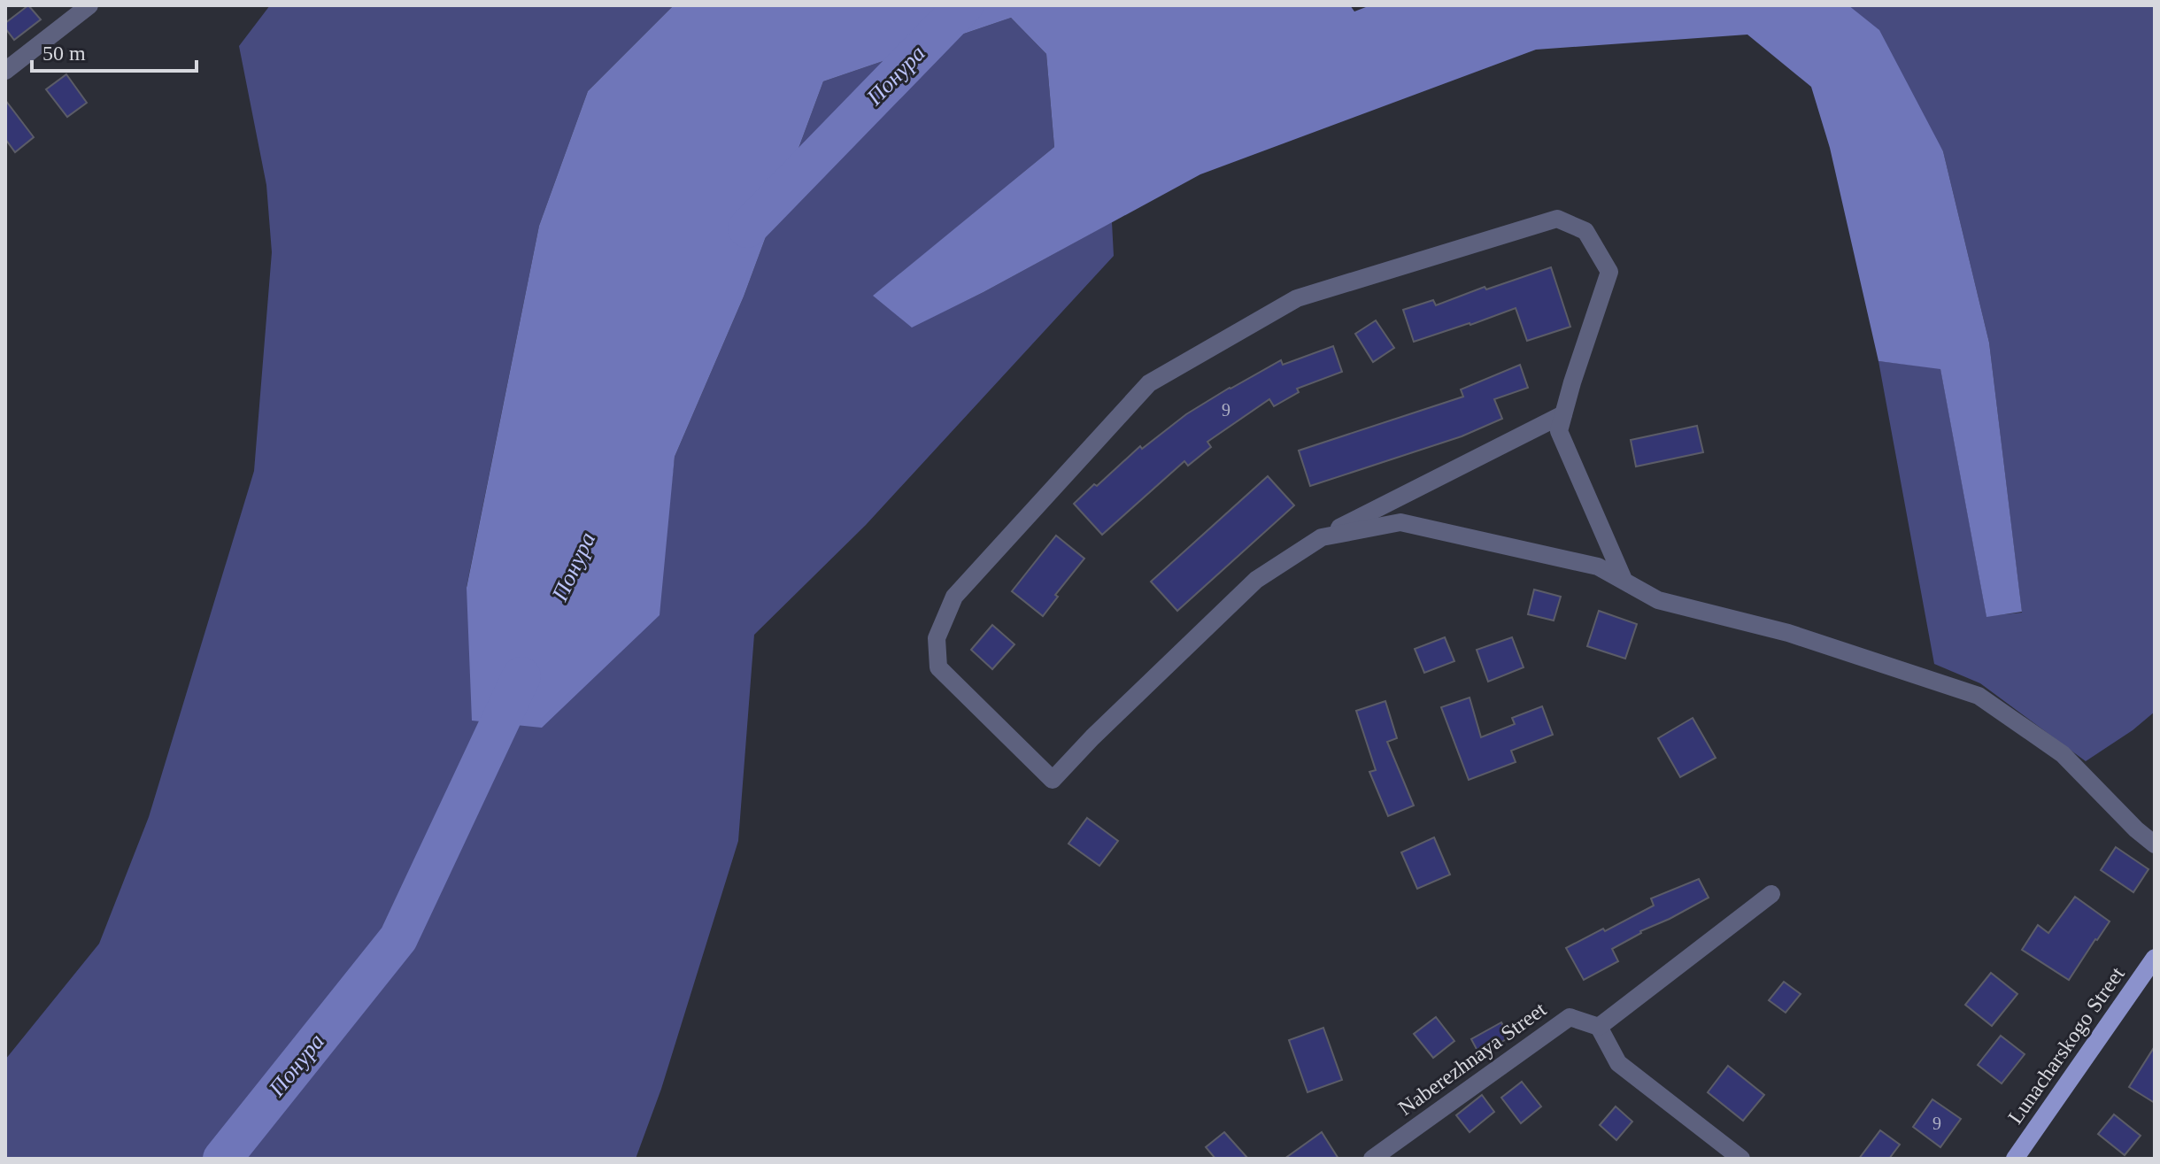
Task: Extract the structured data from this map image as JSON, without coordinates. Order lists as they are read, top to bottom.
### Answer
{
  "streets": {
    "main road": ["Lunacharskogo Street"],
    "street": ["Naberezhnaya Street"]
  },
  "water": ["Понура"],
  "house_numbers": ["9", "9"],
  "scale_bar": "50 m"
}
